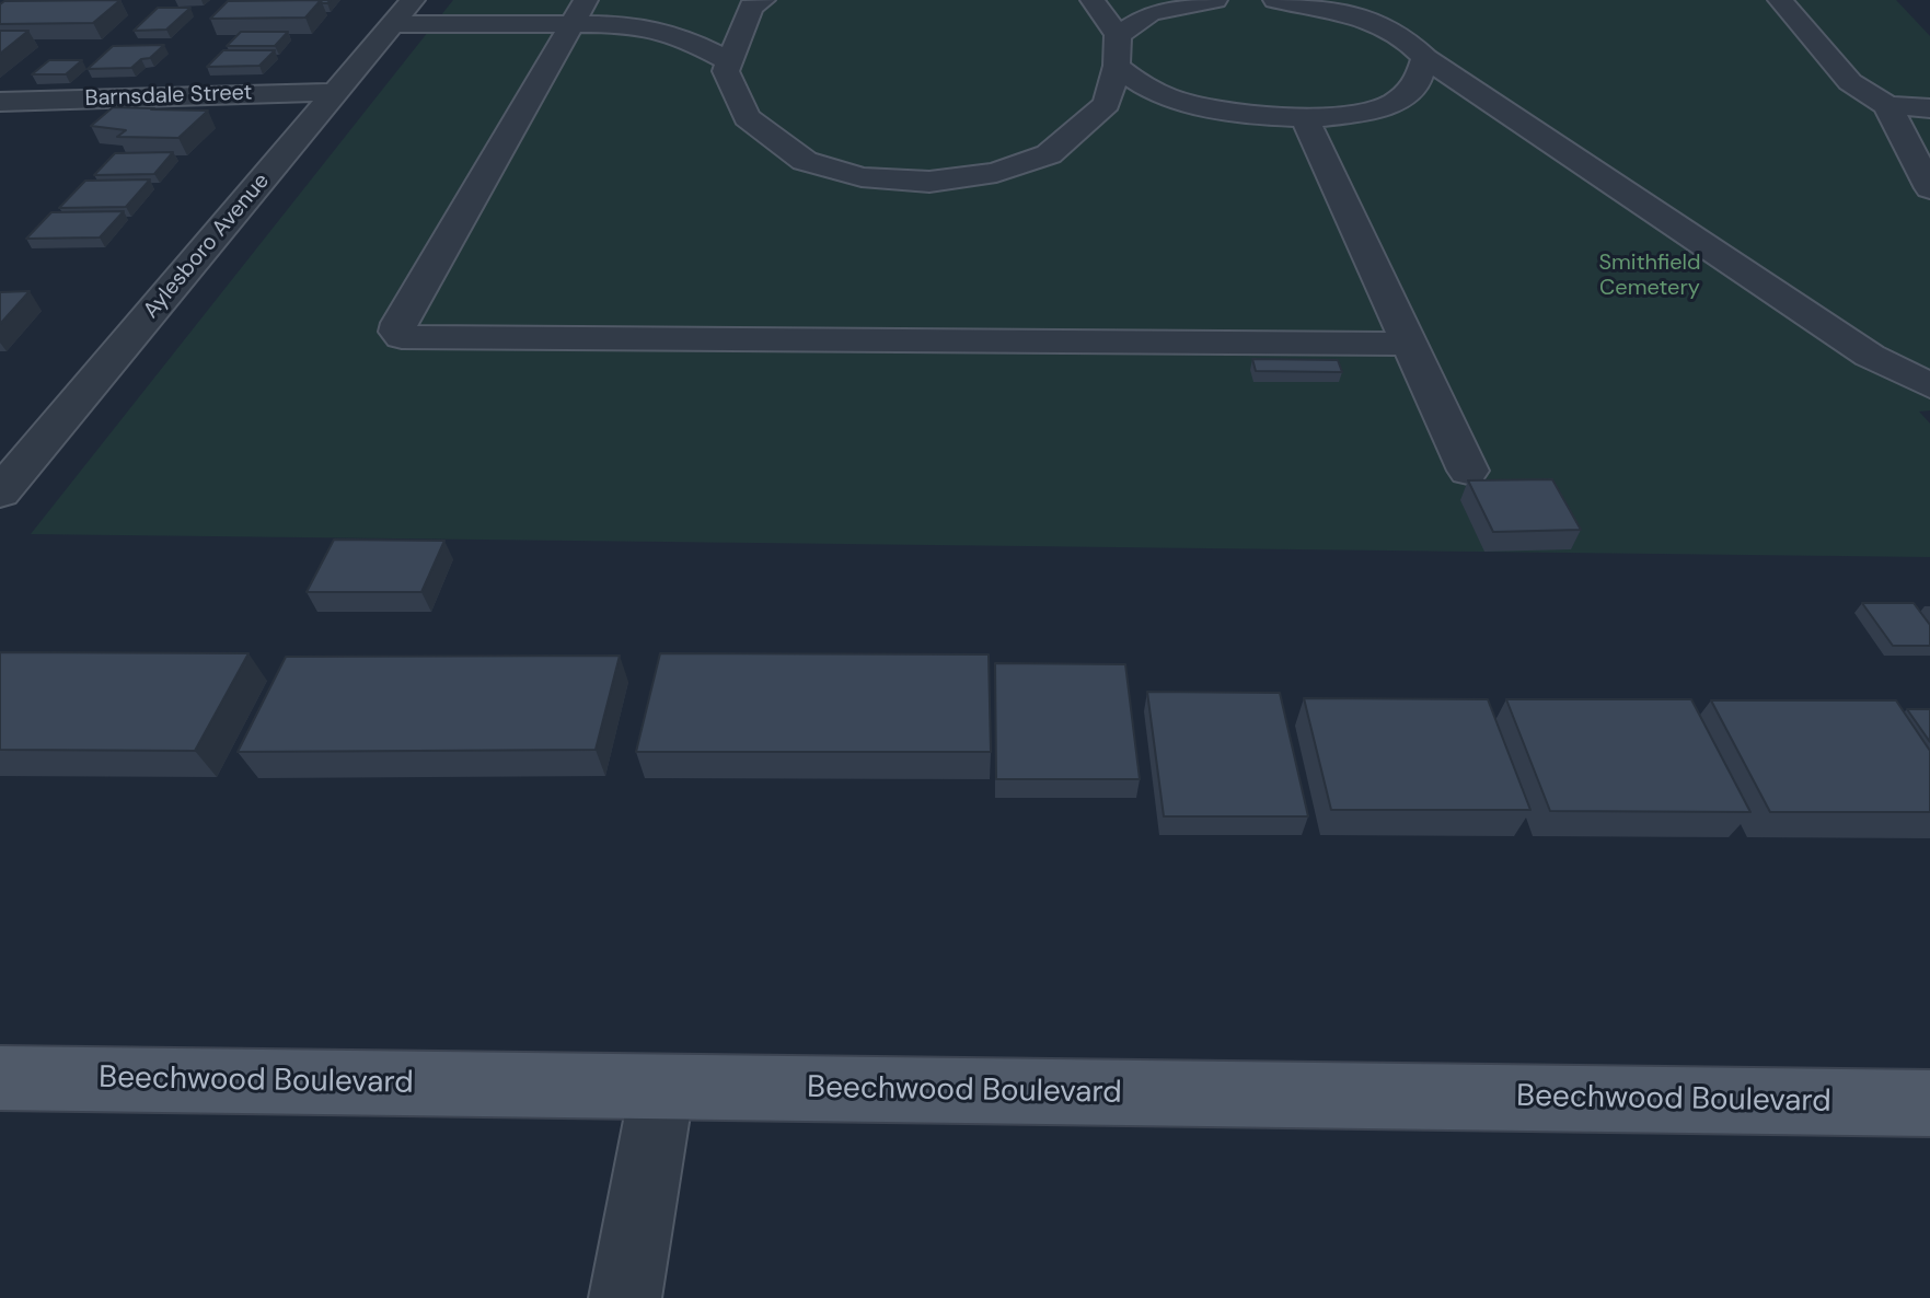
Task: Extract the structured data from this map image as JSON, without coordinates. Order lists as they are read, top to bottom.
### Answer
{
  "streets": {
    "main road": ["Beechwood Boulevard"],
    "street": ["Barnsdale Street", "Aylesboro Avenue"]
  },
  "crossings": [
    ["Barnsdale Street", "Aylesboro Avenue"]
  ],
  "parks": ["Smithfield Cemetery"]
}
